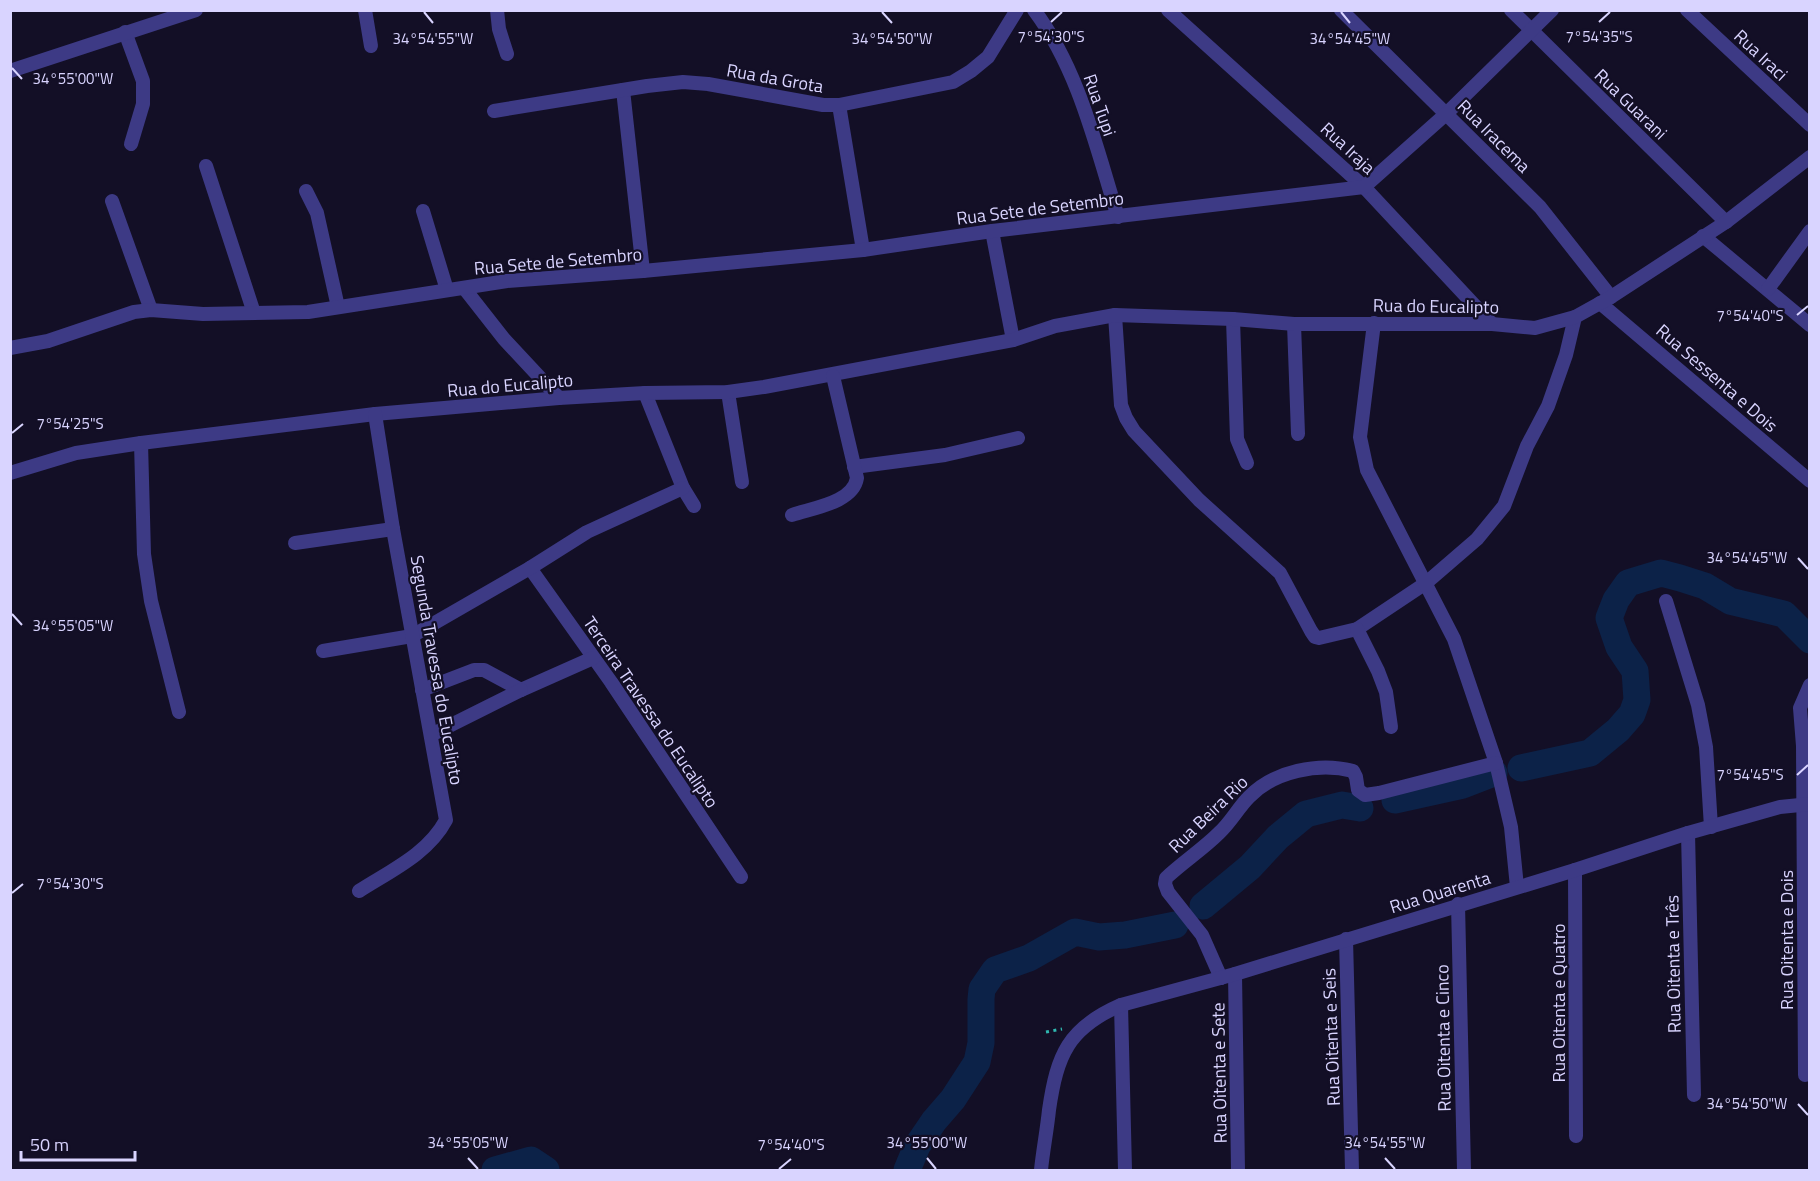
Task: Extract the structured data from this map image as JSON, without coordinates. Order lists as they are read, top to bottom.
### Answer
{
  "streets": {
    "street": [
      "Rua Iraci",
      "Rua da Grota",
      "Rua Guarani",
      "Rua Tupi",
      "Rua Iracema",
      "Rua Iraja",
      "Rua Sete de Setembro",
      "Rua do Eucalipto",
      "Rua Sessenta e Dois",
      "Segunda Travessa do Eucalipto",
      "Terceira Travessa do Eucalipto",
      "Rua Beira Rio",
      "Rua Quarenta",
      "Rua Oitenta e Dois",
      "Rua Oitenta e Três",
      "Rua Oitenta e Quatro",
      "Rua Oitenta e Seis",
      "Rua Oitenta e Cinco",
      "Rua Oitenta e Sete"
    ]
  },
  "crossings": [
    ["Rua Guarani", "Rua do Eucalipto"],
    ["Rua Tupi", "Rua Sete de Setembro"],
    ["Rua Iracema", "Rua do Eucalipto"],
    ["Rua Iracema", "Rua Sessenta e Dois"],
    ["Rua Iraja", "Rua Sete de Setembro"],
    ["Rua Iraja", "Rua do Eucalipto"],
    ["Rua Sete de Setembro", "Rua do Eucalipto"],
    ["Rua do Eucalipto", "Rua Sessenta e Dois"],
    ["Rua do Eucalipto", "Segunda Travessa do Eucalipto"],
    ["Rua Beira Rio", "Rua Quarenta"],
    ["Rua Beira Rio", "Rua Oitenta e Sete"],
    ["Rua Quarenta", "Rua Oitenta e Dois"],
    ["Rua Quarenta", "Rua Oitenta e Três"],
    ["Rua Quarenta", "Rua Oitenta e Quatro"],
    ["Rua Quarenta", "Rua Oitenta e Seis"],
    ["Rua Quarenta", "Rua Oitenta e Cinco"],
    ["Rua Quarenta", "Rua Oitenta e Sete"]
  ],
  "scale_bar": "50 m",
  "coordinates": [
    "7°54'30\"S",
    "7°54'35\"S",
    "34°54'55\"W",
    "34°54'50\"W",
    "34°54'45\"W",
    "34°55'00\"W",
    "7°54'40\"S",
    "7°54'25\"S",
    "34°55'05\"W",
    "7°54'45\"S"
  ]
}
